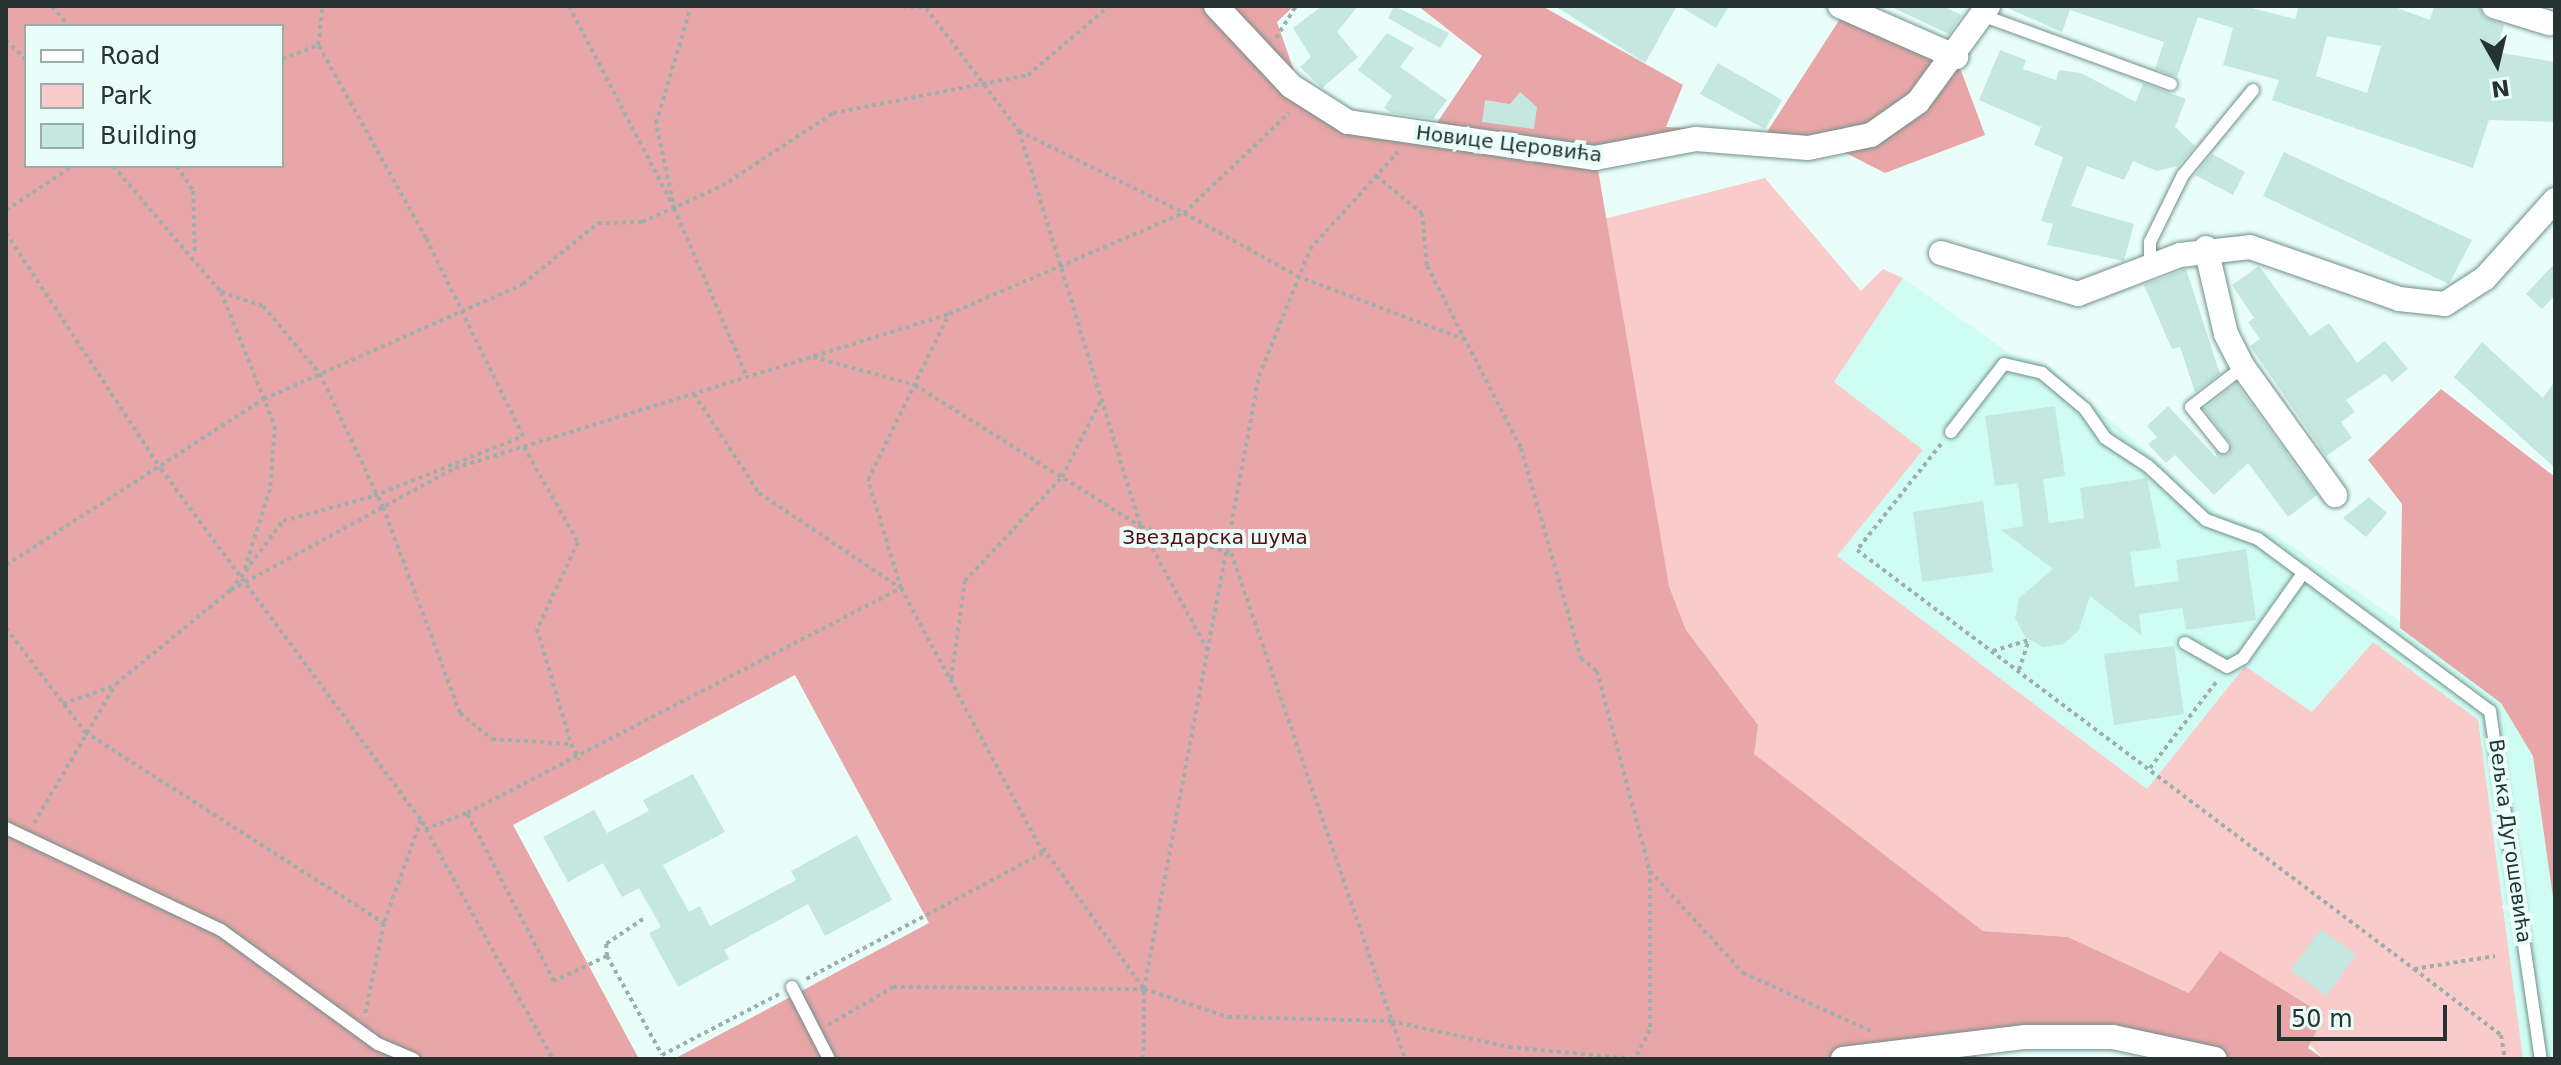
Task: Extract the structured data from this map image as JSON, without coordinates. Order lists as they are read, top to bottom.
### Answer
{
  "streets": {
    "street": ["Новице Церовића"],
    "lane": ["Вељка Дугошевића"]
  },
  "parks": ["Звездарска шума"],
  "legend": ["Road", "Park", "Building"],
  "scale_bar": "50 m",
  "north": "bottom"
}
